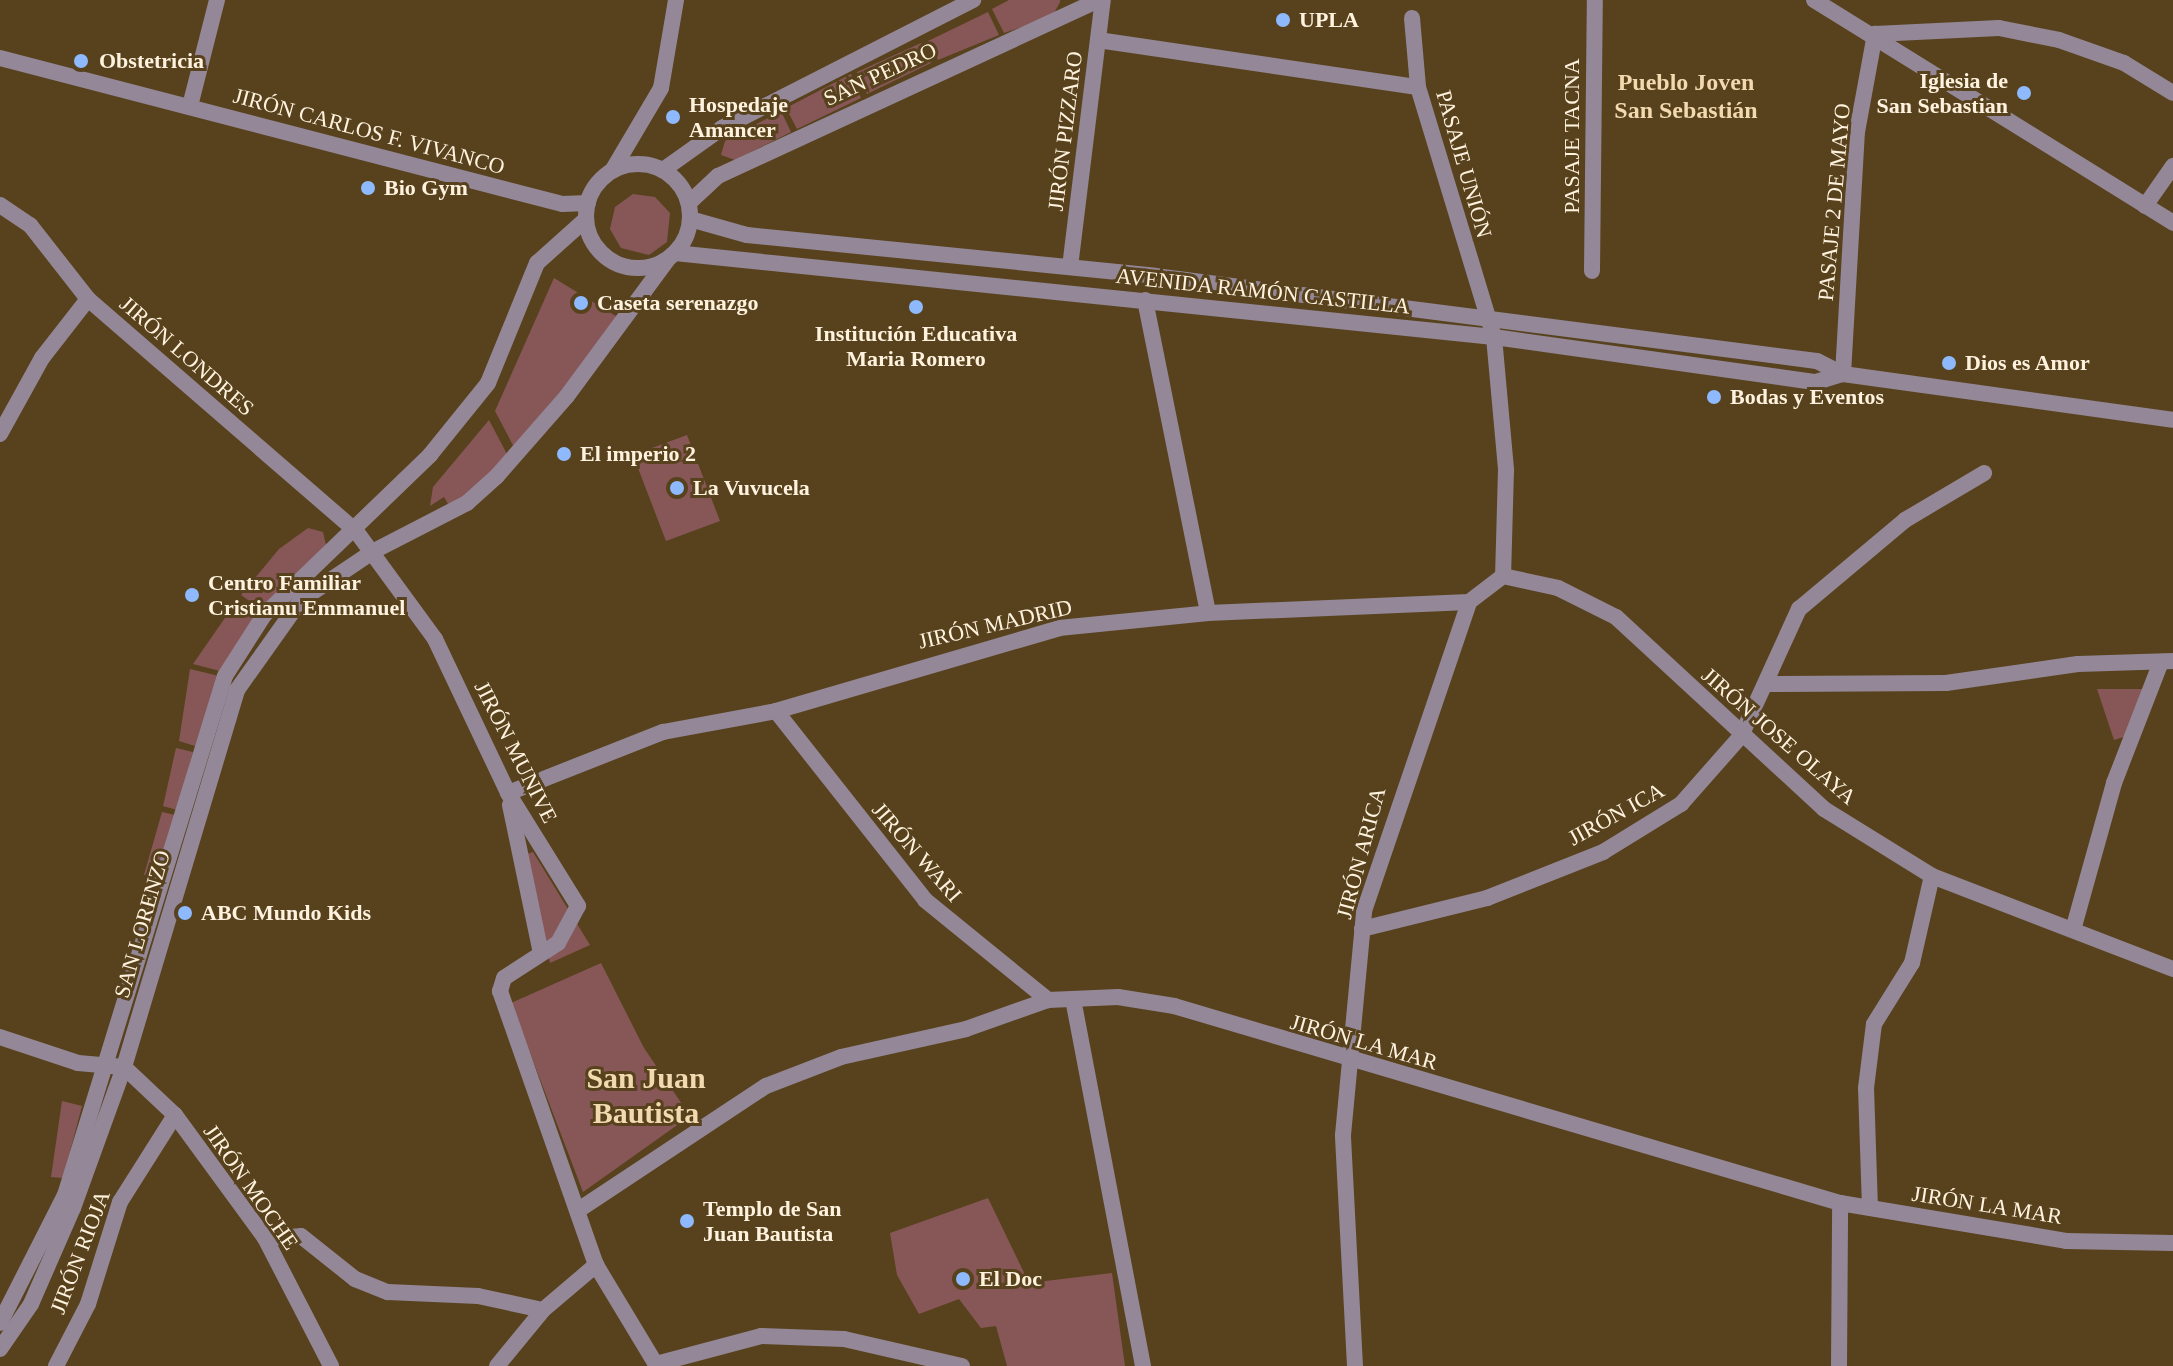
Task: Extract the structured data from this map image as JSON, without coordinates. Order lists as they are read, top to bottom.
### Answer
{
  "streets": {
    "street": [
      "SAN PEDRO",
      "JIRÓN CARLOS F. VIVANCO",
      "JIRÓN PIZZARO",
      "PASAJE TACNA",
      "PASAJE UNIÓN",
      "PASAJE 2 DE MAYO",
      "AVENIDA RAMÓN CASTILLA",
      "JIRÓN LONDRES",
      "JIRÓN MADRID",
      "JIRÓN JOSE OLAYA",
      "JIRÓN MUNIVE",
      "JIRÓN ICA",
      "JIRÓN WARI",
      "JIRÓN ARICA",
      "SAN LORENZO",
      "JIRÓN LA MAR",
      "JIRÓN MOCHE",
      "JIRÓN RIOJA"
    ]
  },
  "crossings": [
    ["SAN PEDRO", "JIRÓN CARLOS F. VIVANCO"],
    ["SAN PEDRO", "JIRÓN PIZZARO"],
    ["SAN PEDRO", "AVENIDA RAMÓN CASTILLA"],
    ["SAN PEDRO", "SAN LORENZO"],
    ["JIRÓN CARLOS F. VIVANCO", "AVENIDA RAMÓN CASTILLA"],
    ["JIRÓN CARLOS F. VIVANCO", "SAN LORENZO"],
    ["JIRÓN PIZZARO", "AVENIDA RAMÓN CASTILLA"],
    ["PASAJE UNIÓN", "AVENIDA RAMÓN CASTILLA"],
    ["PASAJE 2 DE MAYO", "AVENIDA RAMÓN CASTILLA"],
    ["AVENIDA RAMÓN CASTILLA", "SAN LORENZO"],
    ["JIRÓN LONDRES", "JIRÓN MUNIVE"],
    ["JIRÓN LONDRES", "SAN LORENZO"],
    ["JIRÓN MADRID", "JIRÓN MUNIVE"],
    ["JIRÓN MADRID", "JIRÓN WARI"],
    ["JIRÓN MADRID", "JIRÓN ARICA"],
    ["JIRÓN JOSE OLAYA", "JIRÓN ICA"],
    ["JIRÓN MUNIVE", "SAN LORENZO"],
    ["JIRÓN MUNIVE", "JIRÓN LA MAR"],
    ["JIRÓN ICA", "JIRÓN ARICA"],
    ["JIRÓN WARI", "JIRÓN LA MAR"],
    ["JIRÓN ARICA", "JIRÓN LA MAR"],
    ["SAN LORENZO", "JIRÓN MOCHE"],
    ["JIRÓN MOCHE", "JIRÓN RIOJA"]
  ],
  "districts": ["Pueblo Joven San Sebastián", "San Juan Bautista"],
  "places": [
    "UPLA",
    "Obstetricia",
    "Iglesia de San Sebastian",
    "Hospedaje Amancer",
    "Bio Gym",
    "Caseta serenazgo",
    "Institución Educativa Maria Romero",
    "Dios es Amor",
    "Bodas y Eventos",
    "El imperio 2",
    "La Vuvucela",
    "Centro Familiar Cristianu Emmanuel",
    "ABC Mundo Kids",
    "Templo de San Juan Bautista",
    "El Doc"
  ]
}
